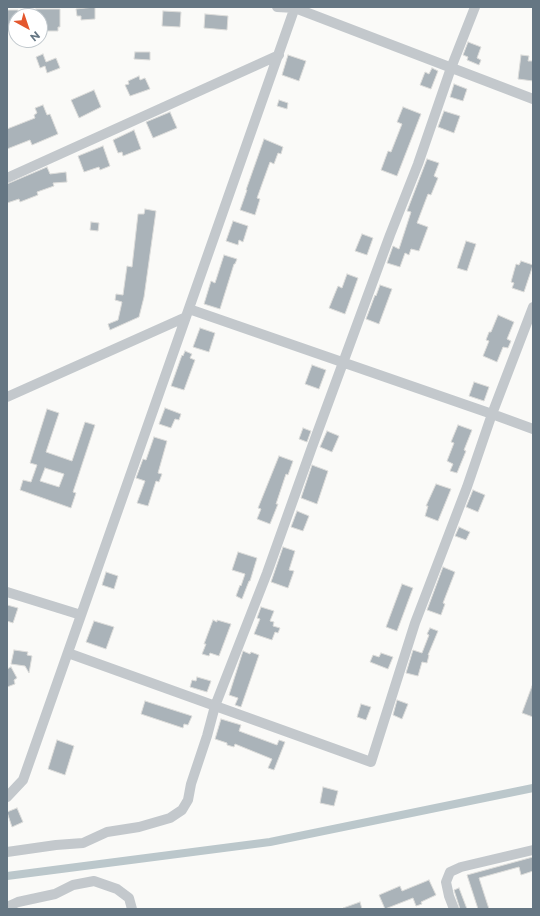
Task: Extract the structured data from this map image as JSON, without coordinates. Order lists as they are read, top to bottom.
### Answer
{
  "north": "bottom right"
}
